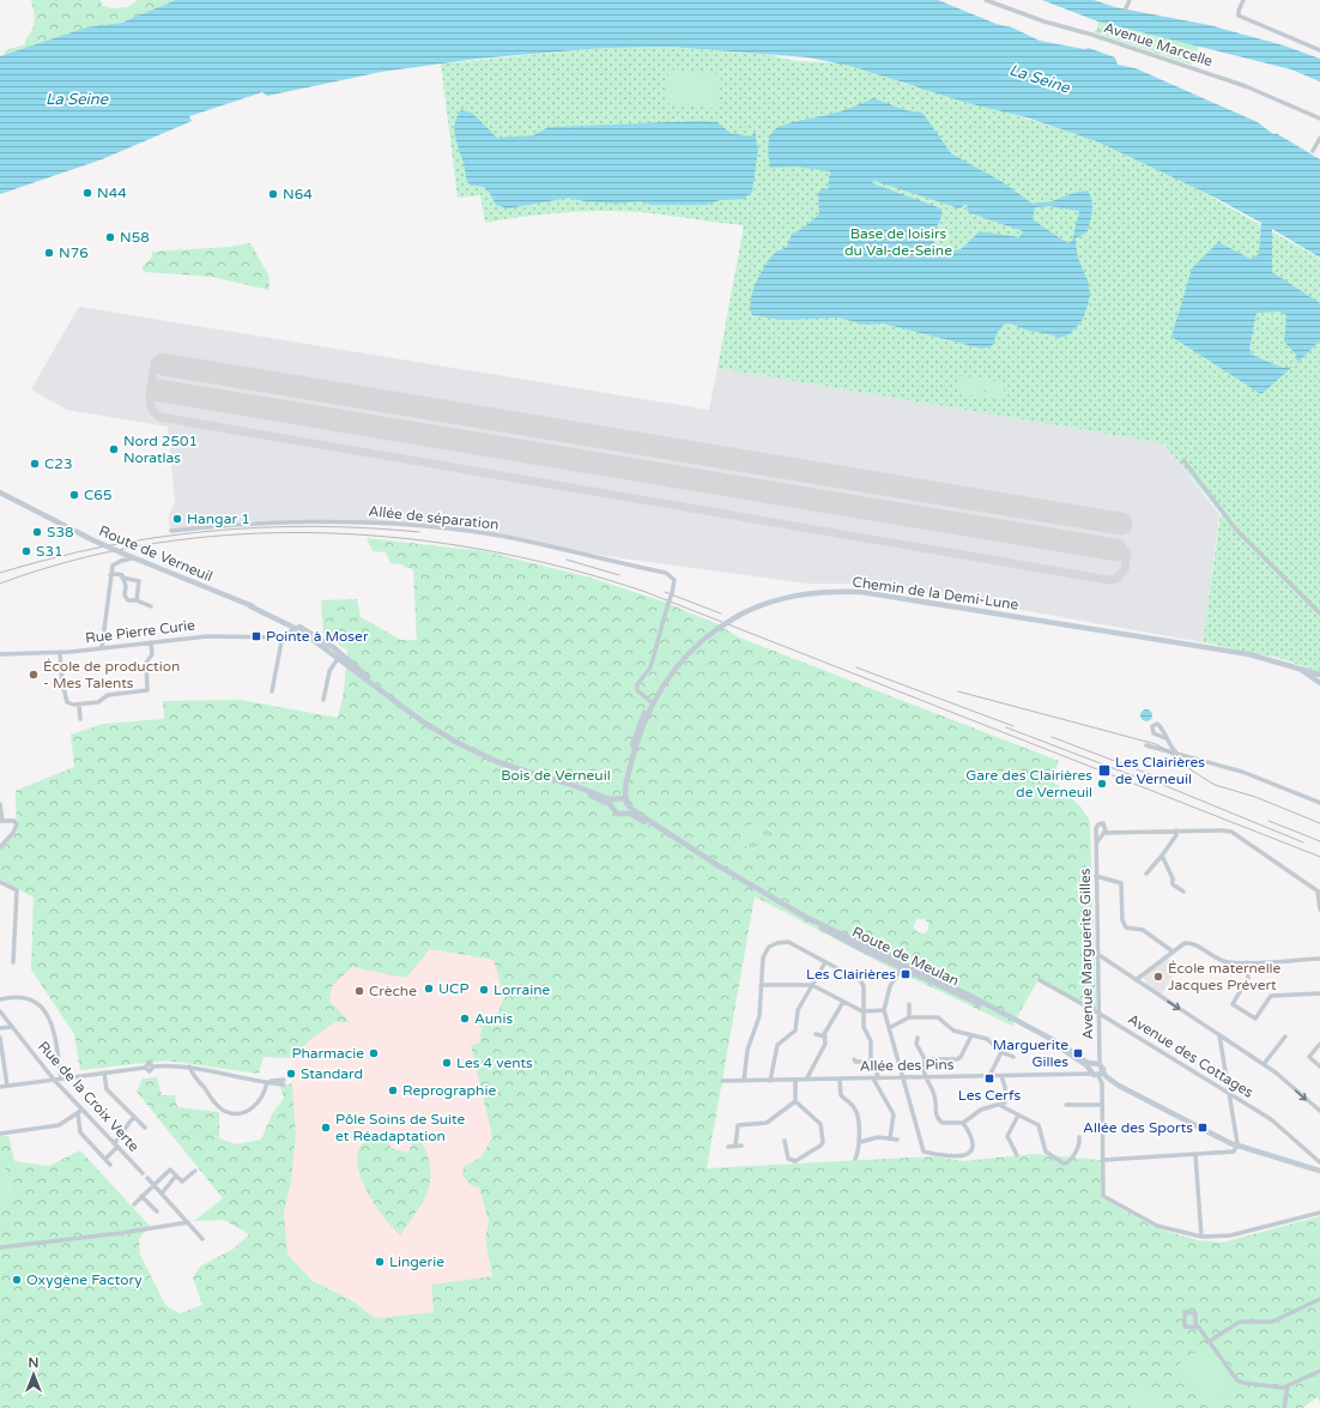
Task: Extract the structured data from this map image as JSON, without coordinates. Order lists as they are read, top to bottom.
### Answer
{
  "streets": {
    "main road": ["Route de Verneuil", "Chemin de la Demi-Lune", "Route de Meulan"],
    "street": [
      "Avenue Marcelle",
      "Allée de séparation",
      "Rue Pierre Curie",
      "Avenue Marguerite Gilles",
      "Avenue des Cottages",
      "Allée des Pins",
      "Rue de la Croix Verte"
    ]
  },
  "crossings": [
    ["Allée de séparation", "Chemin de la Demi-Lune"],
    ["Route de Verneuil", "Rue Pierre Curie"],
    ["Route de Verneuil", "Route de Meulan"],
    ["Avenue Marguerite Gilles", "Route de Meulan"],
    ["Avenue Marguerite Gilles", "Avenue des Cottages"],
    ["Route de Meulan", "Allée des Pins"]
  ],
  "water": ["La Seine"],
  "parks": ["Base de loisirs du Val-de-Seine", "Bois de Verneuil"],
  "places": {
    "other": [
      "N44",
      "N64",
      "N58",
      "N76",
      "Nord 2501 Noratlas",
      "C23",
      "C65",
      "Hangar 1",
      "S38",
      "S31",
      "École de production - Mes Talents",
      "Gare des Clairières de Verneuil",
      "École maternelle Jacques Prévert",
      "UCP",
      "Lorraine",
      "Crèche",
      "Aunis",
      "Pharmacie",
      "Les 4 vents",
      "Standard",
      "Reprographie",
      "Pôle Soins de Suite et Réadaptation",
      "Lingerie",
      "Oxygène Factory"
    ],
    "transit": [
      "Pointe à Moser",
      "Les Clairières de Verneuil",
      "Les Clairières",
      "Marguerite Gilles",
      "Les Cerfs",
      "Allée des Sports"
    ]
  },
  "north": "top"
}
